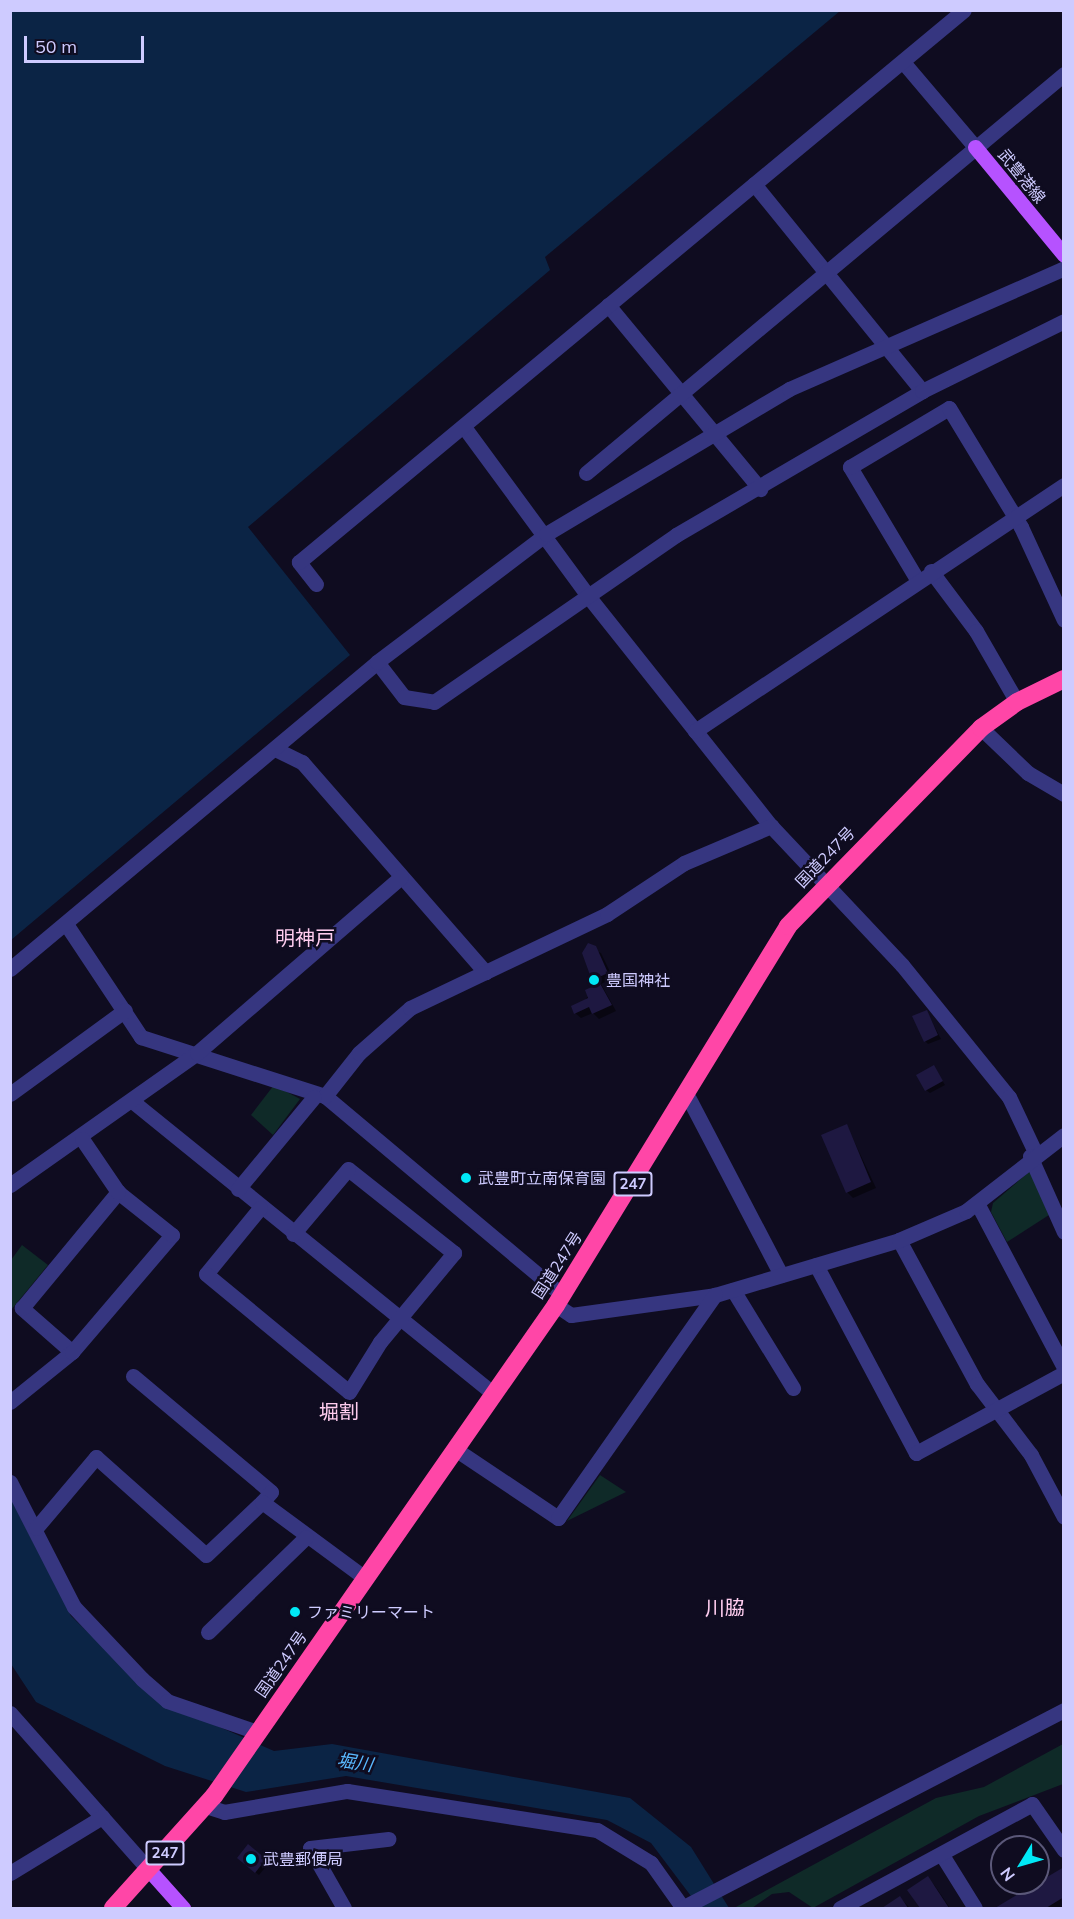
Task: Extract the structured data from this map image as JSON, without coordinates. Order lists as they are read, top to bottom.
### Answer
{
  "streets": {
    "highway": ["国道247号", "247"],
    "main road": ["武豊港線"]
  },
  "districts": ["明神戸", "堀割", "川脇"],
  "water": ["堀川"],
  "places": [
    "豊国神社",
    "武豊町立南保育園",
    "ファミリーマート",
    "武豊郵便局"
  ],
  "scale_bar": "50 m",
  "north": "bottom left"
}
